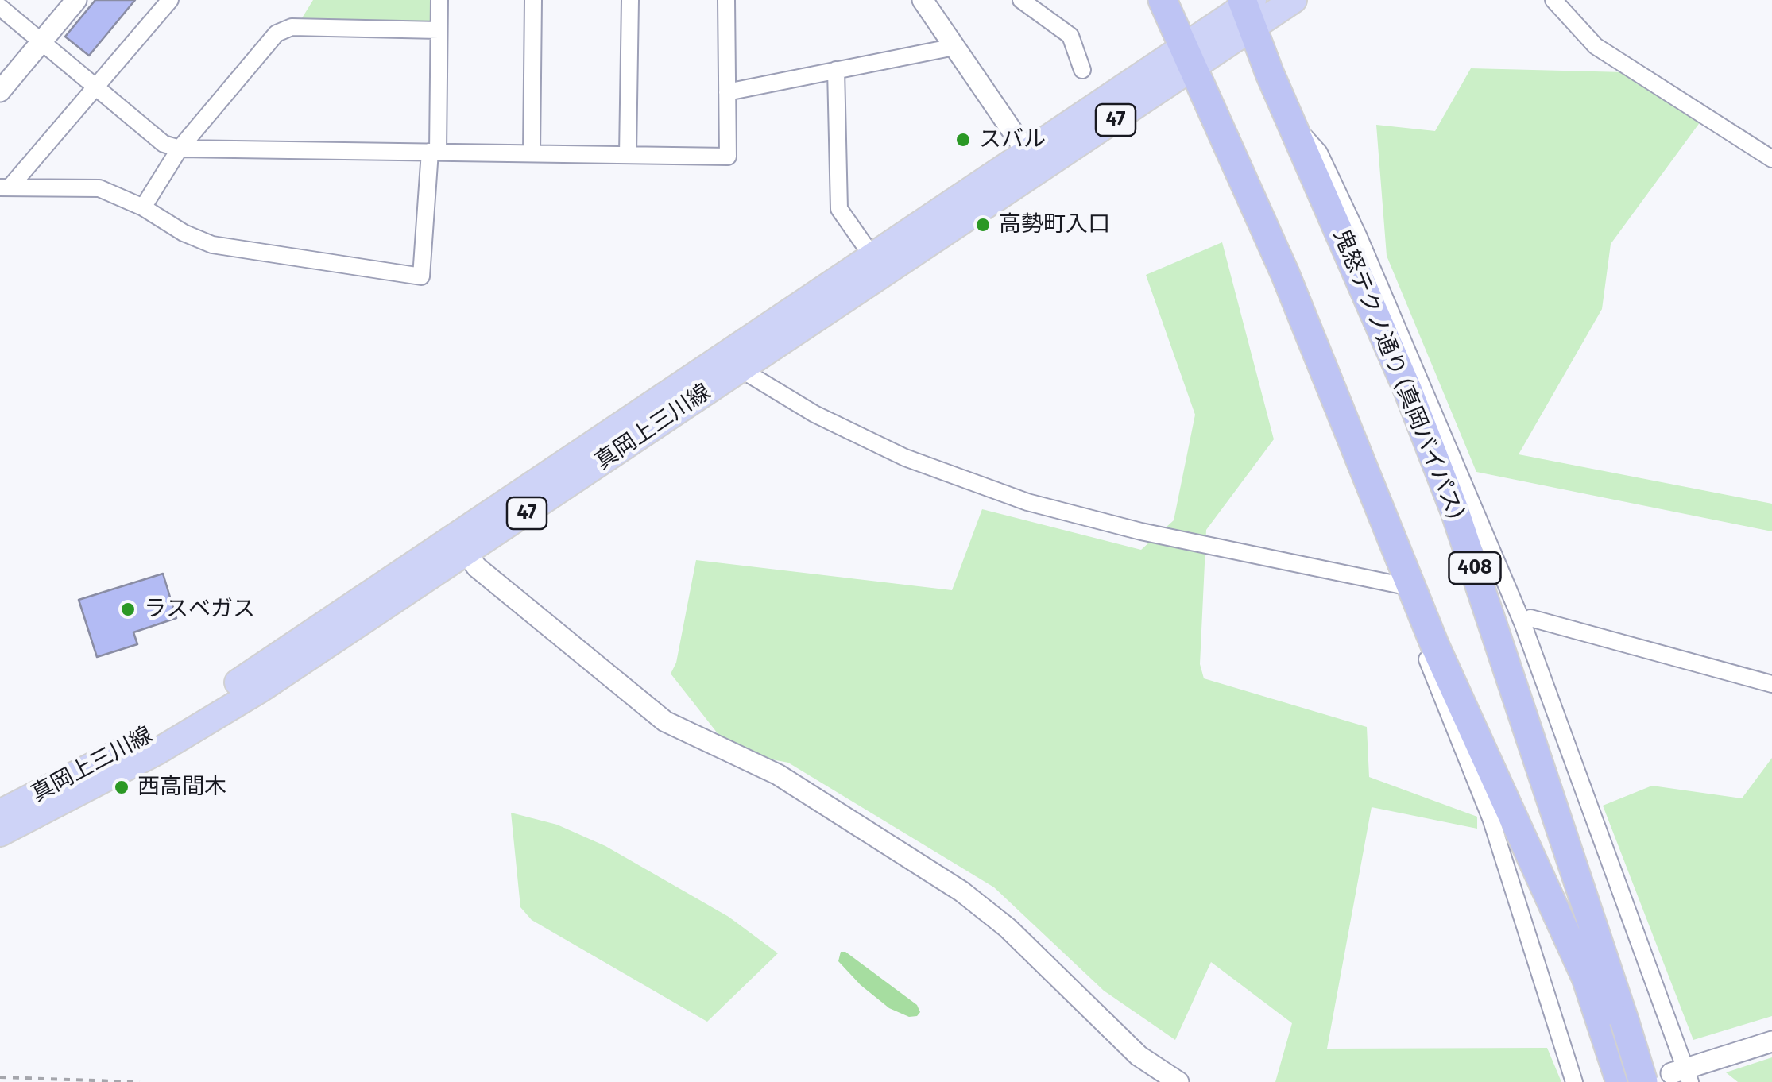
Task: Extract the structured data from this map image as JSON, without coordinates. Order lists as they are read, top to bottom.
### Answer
{
  "streets": {
    "highway": ["鬼怒テクノ通り (真岡バイパス)", "408"],
    "main road": ["47", "真岡上三川線"]
  },
  "crossings": [
    ["鬼怒テクノ通り (真岡バイパス)", "真岡上三川線"],
    ["鬼怒テクノ通り (真岡バイパス)", "408"],
    ["真岡上三川線", "408"]
  ],
  "places": [
    "スバル",
    "高勢町入口",
    "ラスベガス",
    "西高間木"
  ]
}
